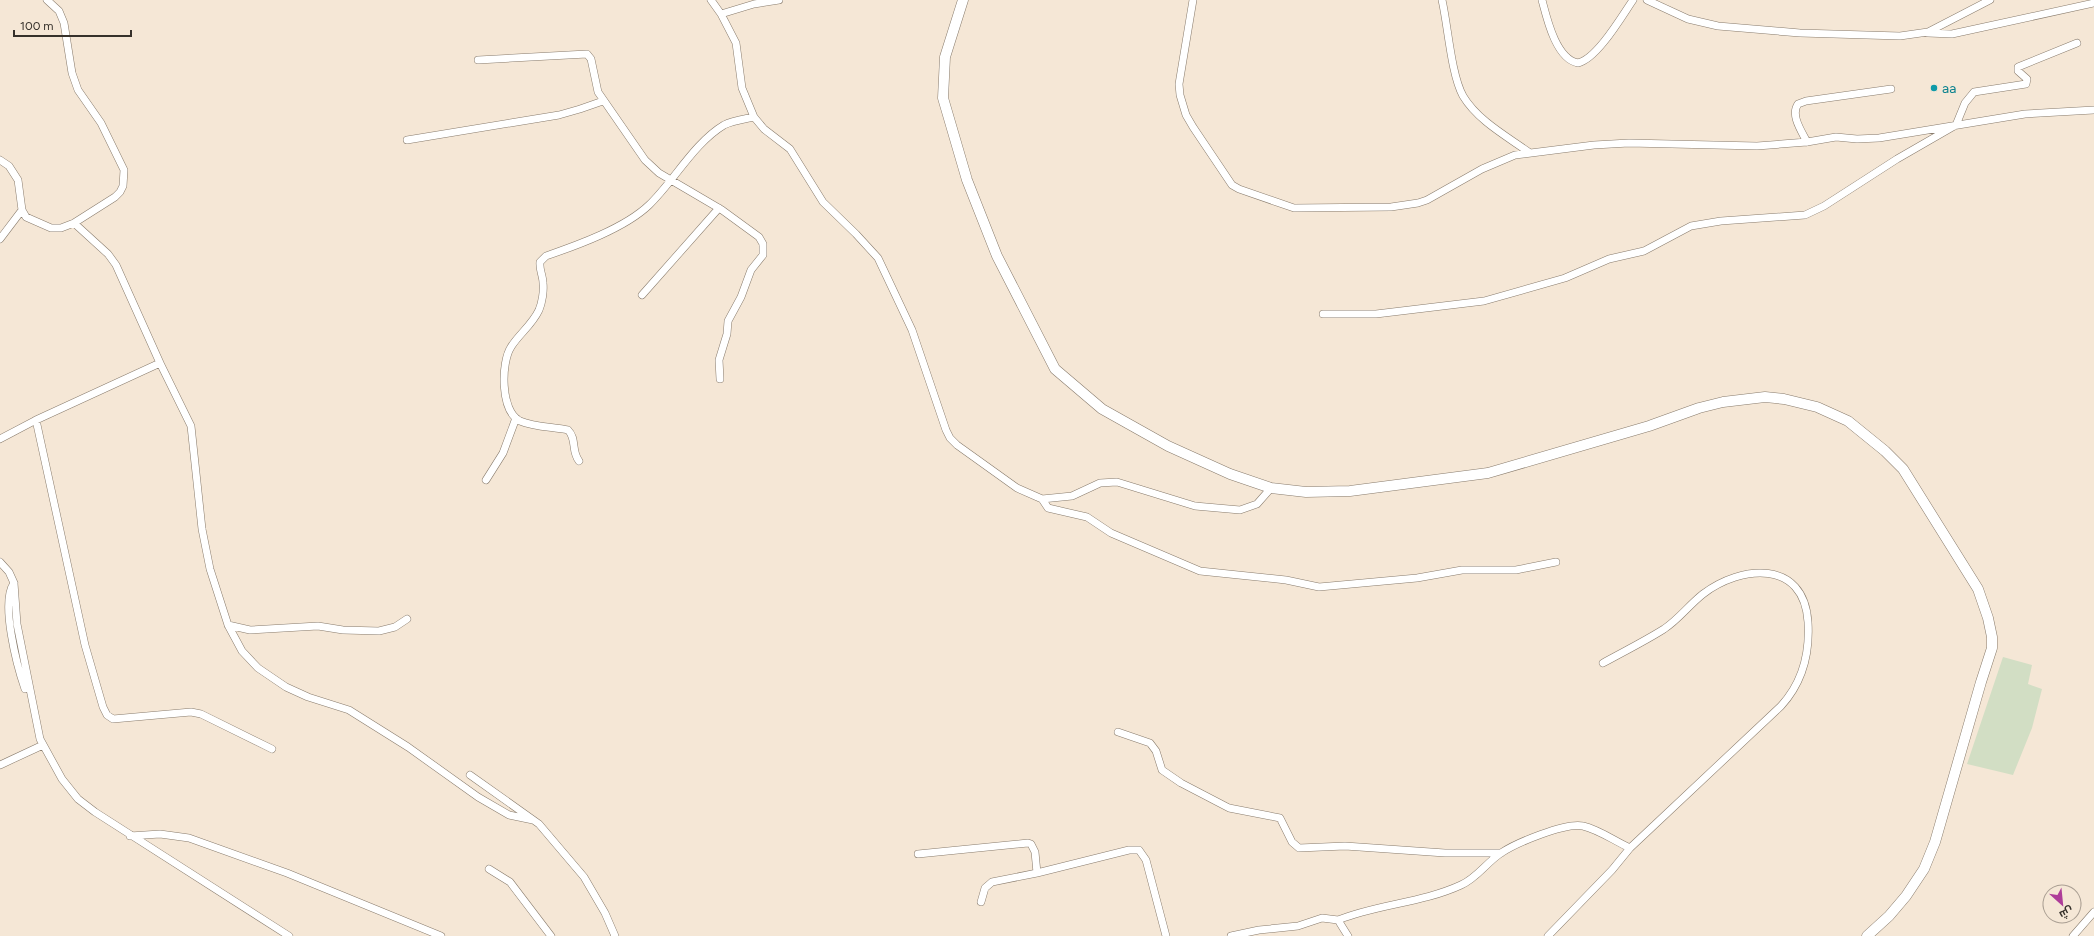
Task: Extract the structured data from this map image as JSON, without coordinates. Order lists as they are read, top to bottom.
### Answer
{
  "places": ["aa"],
  "scale_bar": "100 m",
  "north": "bottom right"
}
